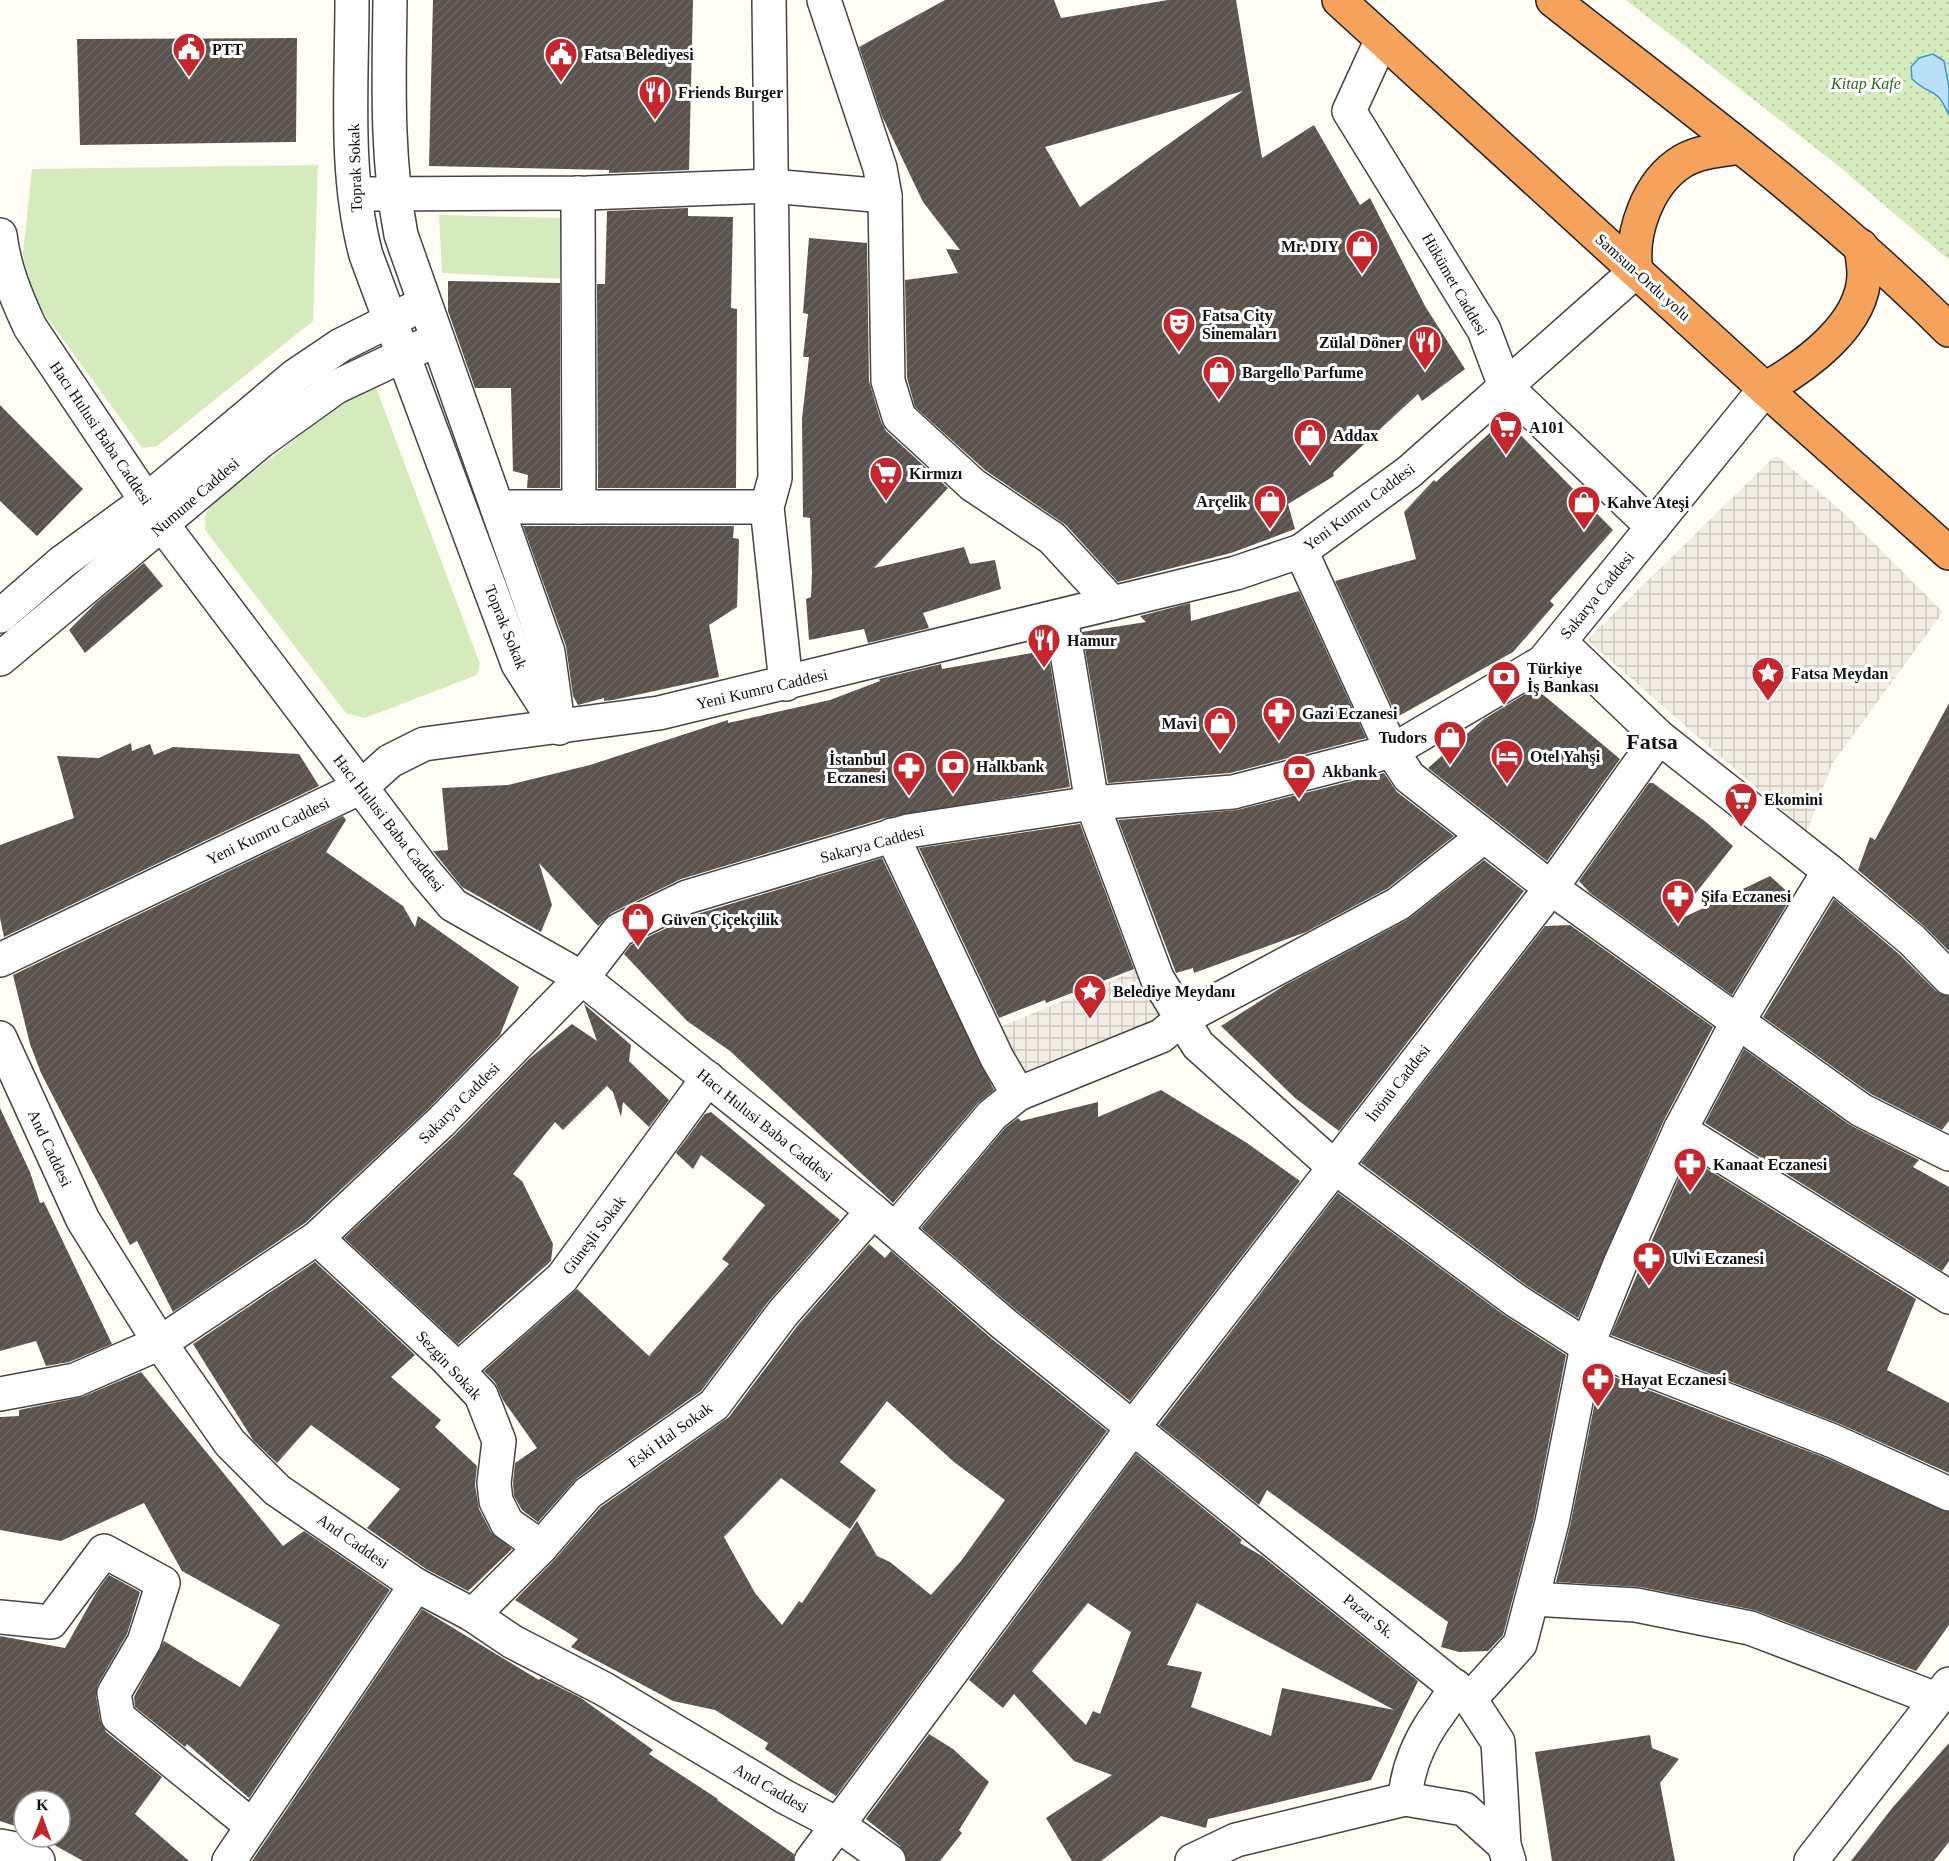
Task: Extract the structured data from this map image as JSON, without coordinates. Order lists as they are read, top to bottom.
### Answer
{
  "streets": {
    "highway": ["Samsun-Ordu yolu"],
    "street": [
      "Toprak Sokak",
      "Hükümet Caddesi",
      "Hacı Hulusi Baba Caddesi",
      "Numune Caddesi",
      "Yeni Kumru Caddesi",
      "Sakarya Caddesi",
      "İnönü Caddesi",
      "And Caddesi",
      "Güneşli Sokak",
      "Sezgin Sokak",
      "Eski Hal Sokak",
      "Pazar Sk."
    ]
  },
  "crossings": [
    ["Toprak Sokak", "Numune Caddesi"],
    ["Toprak Sokak", "Yeni Kumru Caddesi"],
    ["Samsun-Ordu yolu", "Hükümet Caddesi"],
    ["Samsun-Ordu yolu", "Yeni Kumru Caddesi"],
    ["Samsun-Ordu yolu", "Sakarya Caddesi"],
    ["Hükümet Caddesi", "Yeni Kumru Caddesi"],
    ["Hükümet Caddesi", "Sakarya Caddesi"],
    ["Hacı Hulusi Baba Caddesi", "Numune Caddesi"],
    ["Hacı Hulusi Baba Caddesi", "Yeni Kumru Caddesi"],
    ["Hacı Hulusi Baba Caddesi", "Sakarya Caddesi"],
    ["Hacı Hulusi Baba Caddesi", "İnönü Caddesi"],
    ["Hacı Hulusi Baba Caddesi", "Güneşli Sokak"],
    ["Hacı Hulusi Baba Caddesi", "Eski Hal Sokak"],
    ["Hacı Hulusi Baba Caddesi", "Pazar Sk."],
    ["Sakarya Caddesi", "And Caddesi"],
    ["Sakarya Caddesi", "Sezgin Sokak"],
    ["İnönü Caddesi", "And Caddesi"],
    ["İnönü Caddesi", "Pazar Sk."],
    ["And Caddesi", "Eski Hal Sokak"],
    ["Güneşli Sokak", "Sezgin Sokak"],
    ["Sezgin Sokak", "Eski Hal Sokak"]
  ],
  "districts": ["Fatsa"],
  "parks": ["Kitap Kafe"],
  "places": {
    "public building": ["PTT", "Fatsa Belediyesi"],
    "restaurant": ["Friends Burger", "Zülal Döner", "Hamur"],
    "shop": [
      "Mr. DIY",
      "Bargello Parfume",
      "Addax",
      "Arçelik",
      "Kahve Ateşi",
      "Mavi",
      "Tudors",
      "Güven Çiçekçilik"
    ],
    "theatre": ["Fatsa City Sinemaları"],
    "supermarket": ["A101", "Kırmızı", "Ekomini"],
    "place": ["Fatsa Meydan", "Belediye Meydanı"],
    "bank": ["Türkiye İş Bankası", "Halkbank", "Akbank"],
    "pharmacy": [
      "Gazi Eczanesi",
      "İstanbul Eczanesi",
      "Şifa Eczanesi",
      "Kanaat Eczanesi",
      "Ulvi Eczanesi",
      "Hayat Eczanesi"
    ],
    "hotel": ["Otel Yahşi"]
  },
  "north": "top"
}
